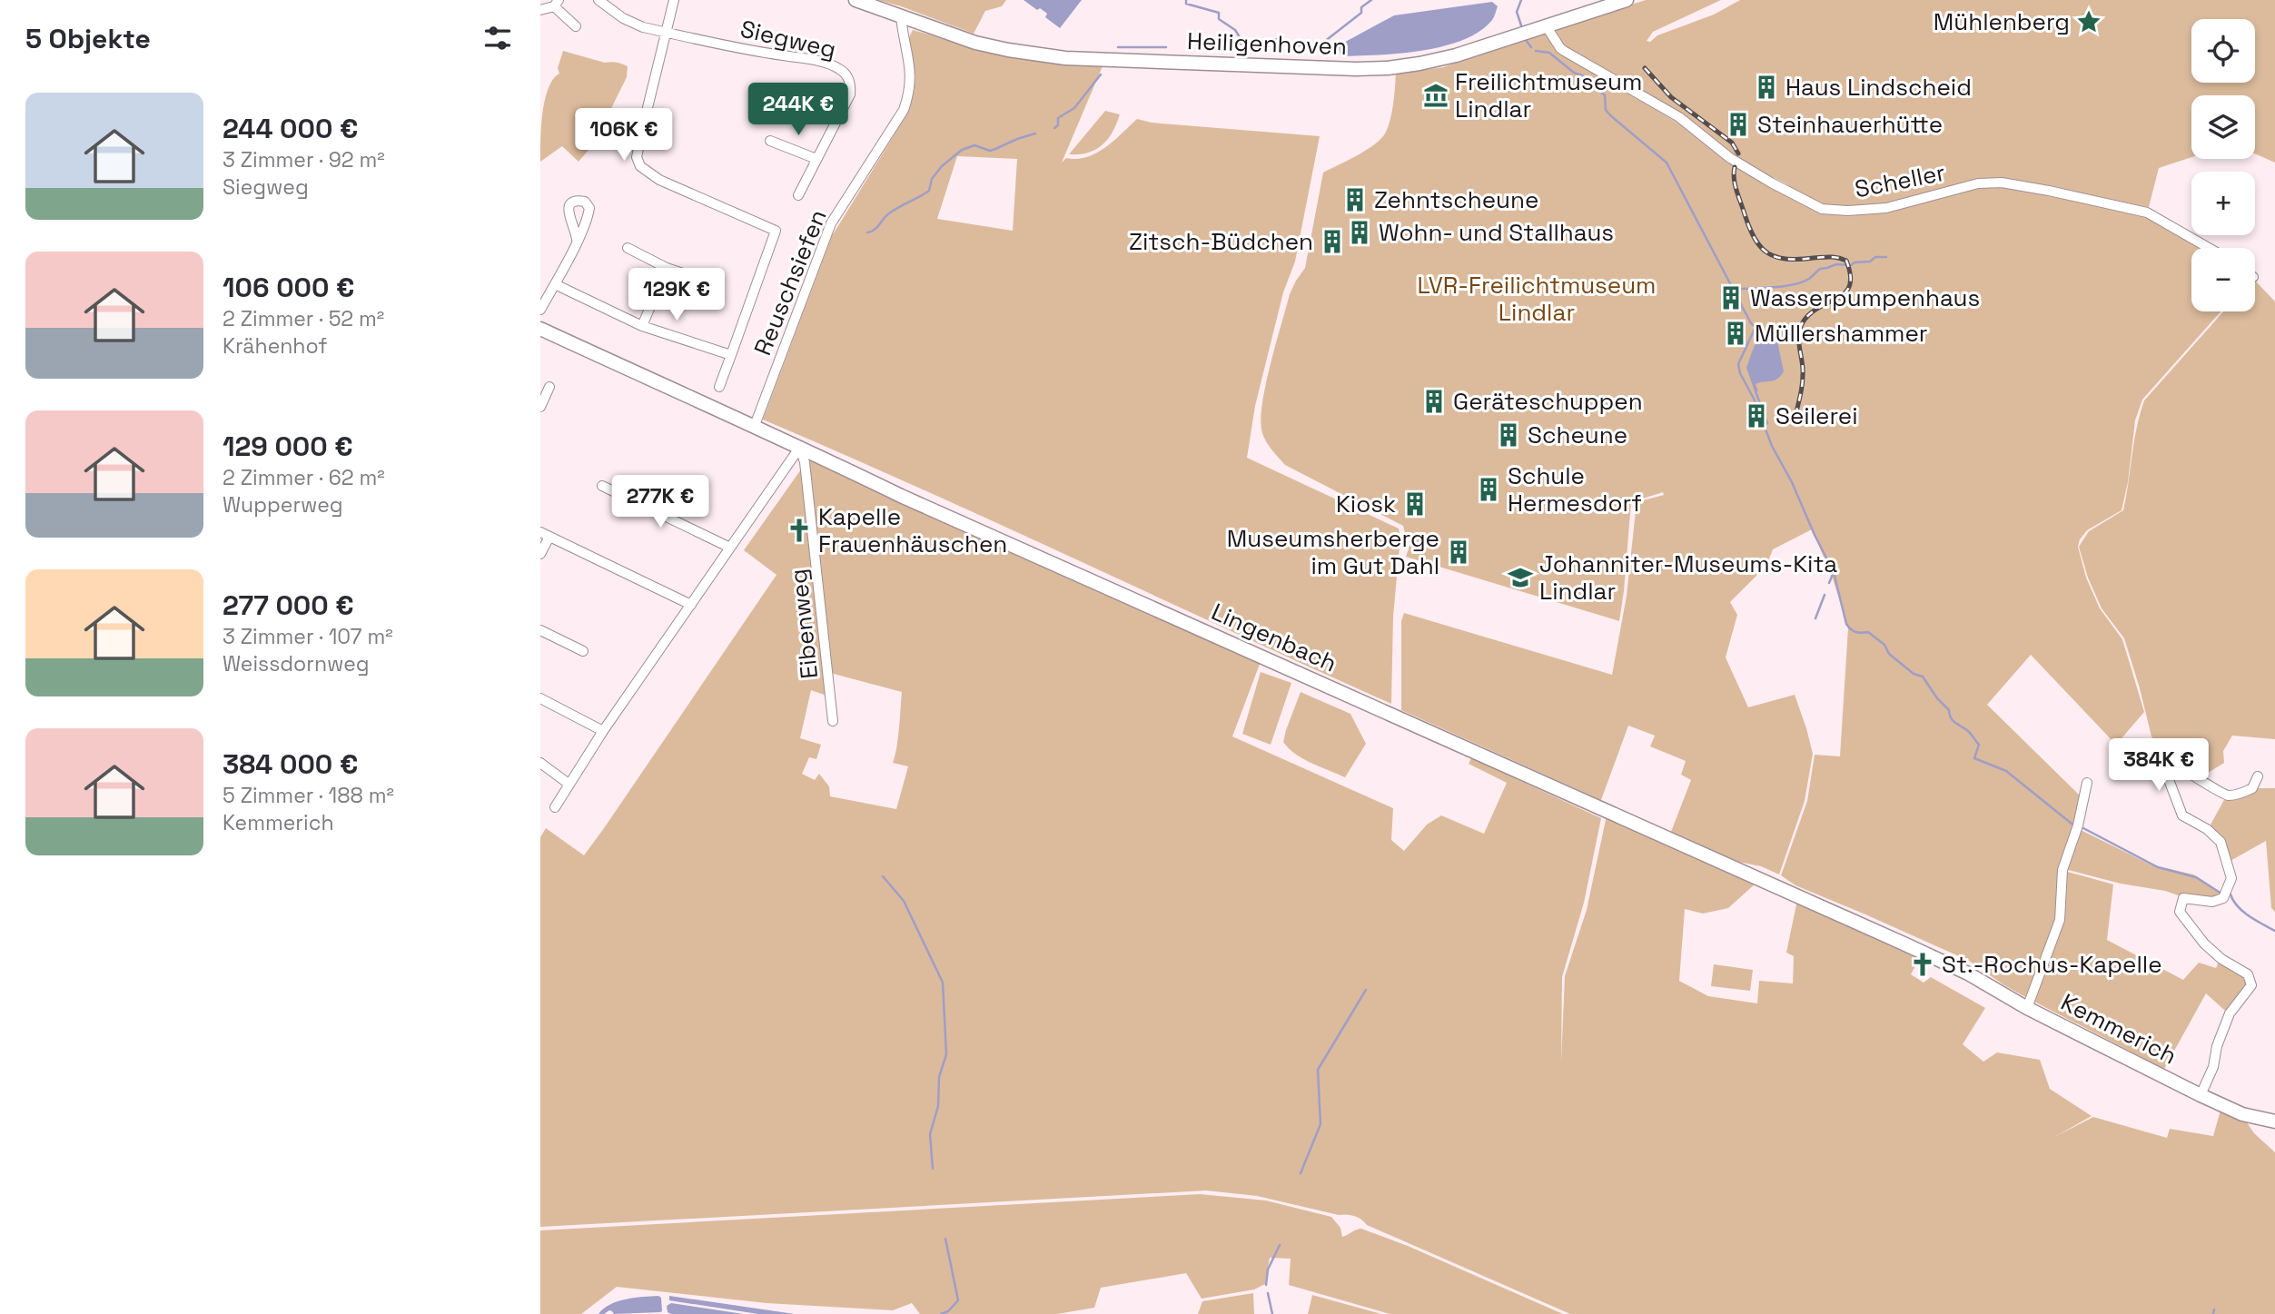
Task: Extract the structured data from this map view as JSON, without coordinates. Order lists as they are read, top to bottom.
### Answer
{
  "streets": {
    "street": [
      "Siegweg",
      "Heiligenhoven",
      "Scheller",
      "Reuschsiefen",
      "Eibenweg",
      "Lingenbach",
      "Kemmerich"
    ]
  },
  "crossings": [
    ["Heiligenhoven", "Scheller"],
    ["Heiligenhoven", "Reuschsiefen"],
    ["Reuschsiefen", "Lingenbach"],
    ["Eibenweg", "Lingenbach"],
    ["Lingenbach", "Kemmerich"]
  ],
  "parks": ["LVR-Freilichtmuseum Lindlar"],
  "places": {
    "place": ["Mühlenberg"],
    "building": [
      "Haus Lindscheid",
      "Steinhauerhütte",
      "Zehntscheune",
      "Wohn- und Stallhaus",
      "Zitsch-Büdchen",
      "Wasserpumpenhaus",
      "Müllershammer",
      "Geräteschuppen",
      "Seilerei",
      "Scheune",
      "Schule Hermesdorf",
      "Kiosk",
      "Museumsherberge im Gut Dahl"
    ],
    "museum": ["Freilichtmuseum Lindlar"],
    "church": ["Kapelle Frauenhäuschen", "St.-Rochus-Kapelle"],
    "school or university": ["Johanniter-Museums-Kita Lindlar"]
  },
  "page": {
    "heading": "5 Objekte",
    "map_buttons": ["+", "−"],
    "list": [
      {
        "name": "244 000 €",
        "note": "3 Zimmer · 92 m² · Siegweg"
      },
      {
        "name": "106 000 €",
        "note": "2 Zimmer · 52 m² · Krähenhof"
      },
      {
        "name": "129 000 €",
        "note": "2 Zimmer · 62 m² · Wupperweg"
      },
      {
        "name": "277 000 €",
        "note": "3 Zimmer · 107 m² · Weissdornweg"
      },
      {
        "name": "384 000 €",
        "note": "5 Zimmer · 188 m² · Kemmerich"
      }
    ],
    "price": [
      "244K €",
      "106K €",
      "129K €",
      "277K €",
      "384K €"
    ]
  }
}
